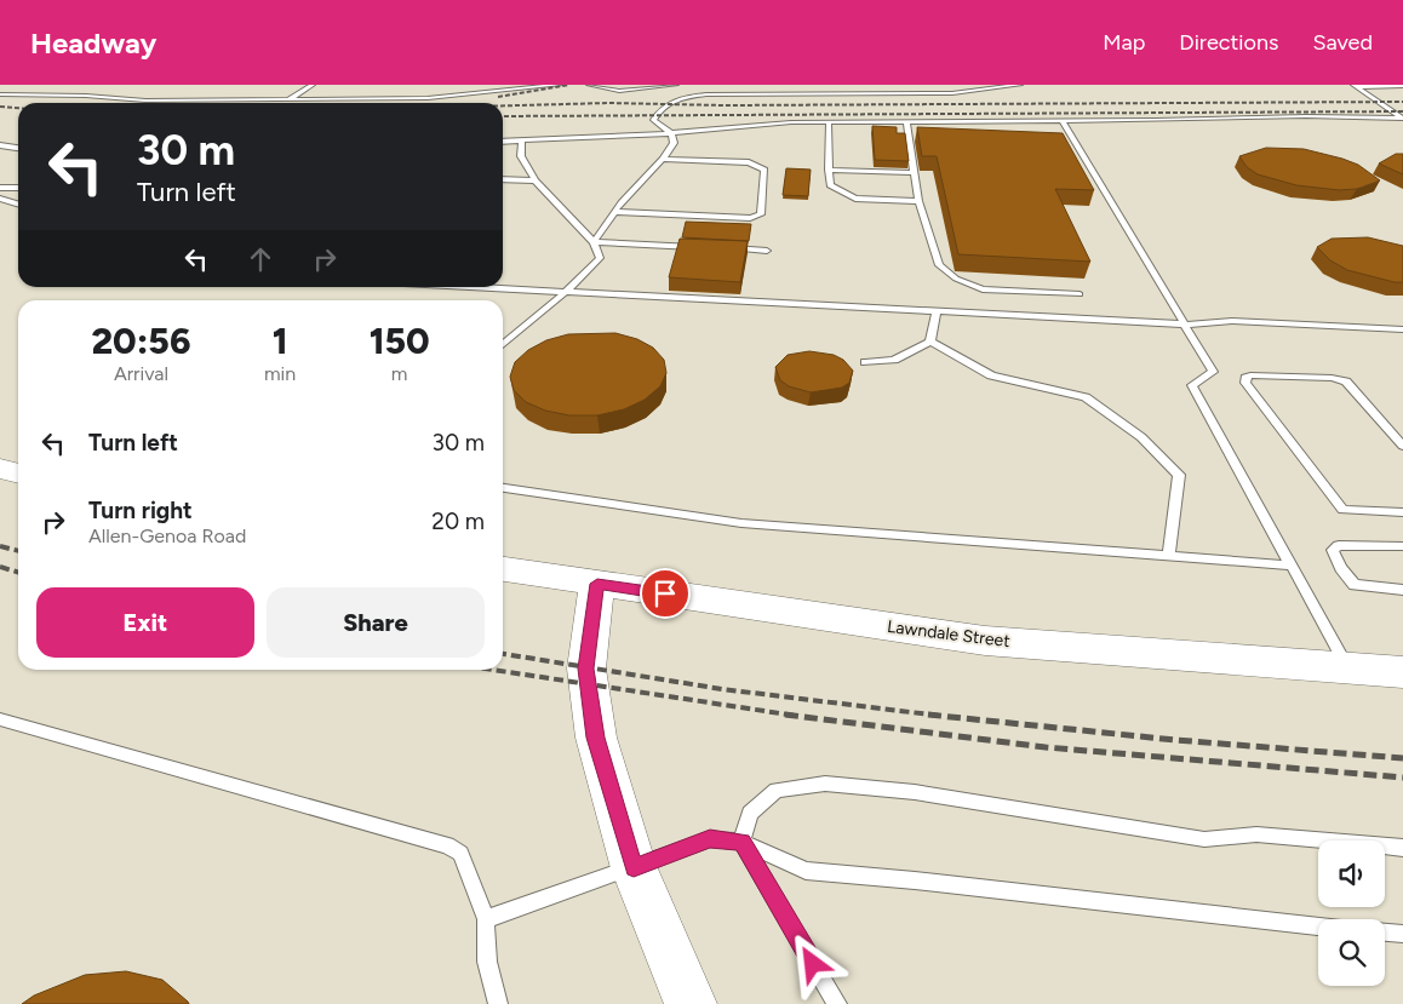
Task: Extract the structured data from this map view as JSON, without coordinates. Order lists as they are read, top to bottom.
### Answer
{
  "streets": {
    "main road": ["Lawndale Street"]
  },
  "page": {
    "header": "Headway",
    "nav": ["Map", "Directions", "Saved"],
    "turn": ["30 m", "Turn left"],
    "eta": [
      "20:56",
      "Arrival",
      "1",
      "min",
      "150",
      "m"
    ],
    "list": [
      {
        "name": "Turn left",
        "value": "30 m"
      },
      {
        "name": "Turn right",
        "note": "Allen-Genoa Road",
        "value": "20 m"
      }
    ],
    "buttons": ["Exit", "Share"]
  }
}
